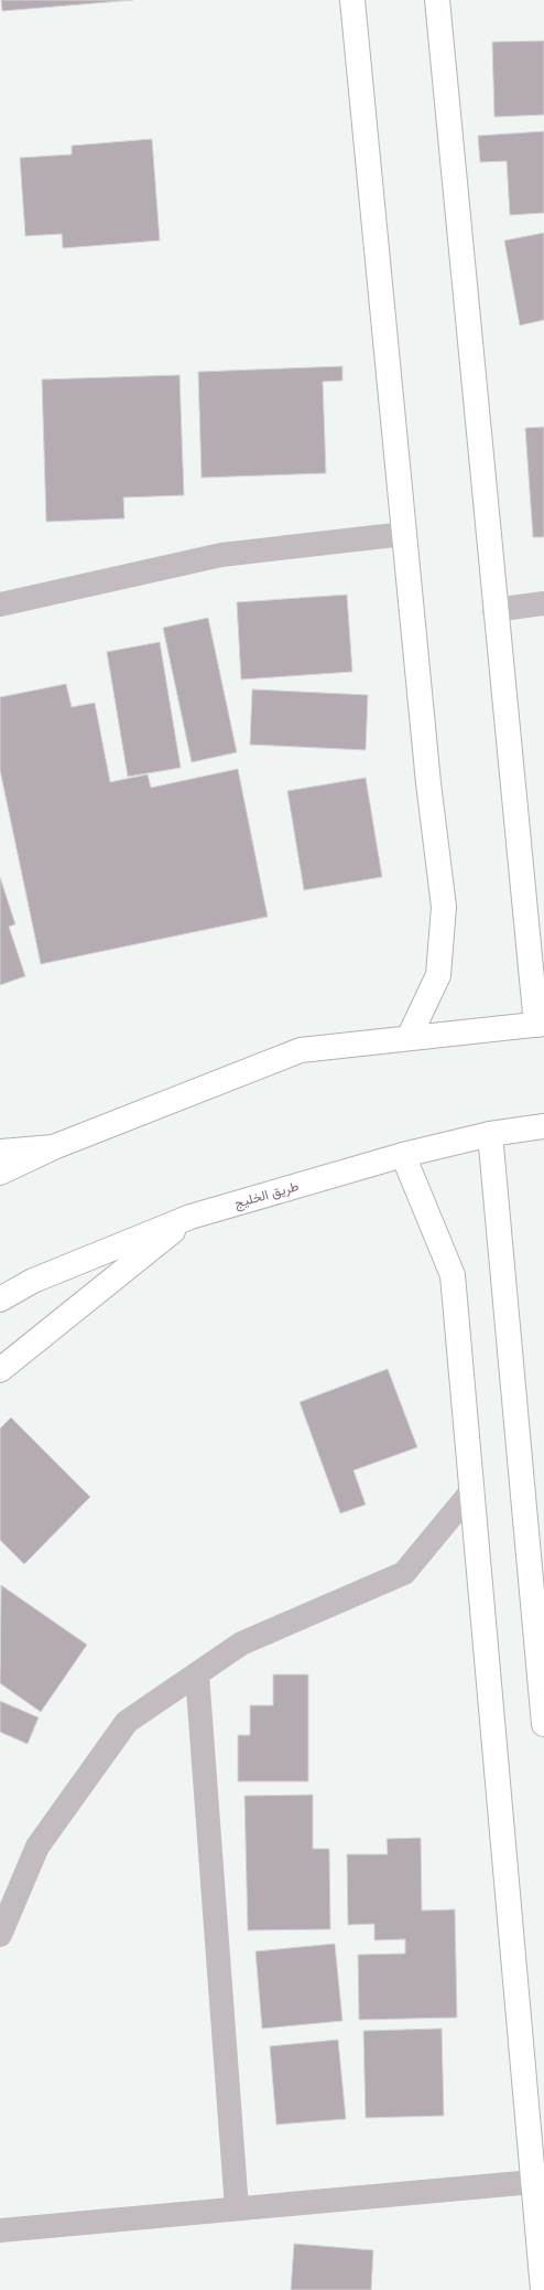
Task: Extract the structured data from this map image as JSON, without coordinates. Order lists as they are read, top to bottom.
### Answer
{
  "streets": {
    "street": ["طريق الخليج"]
  }
}
